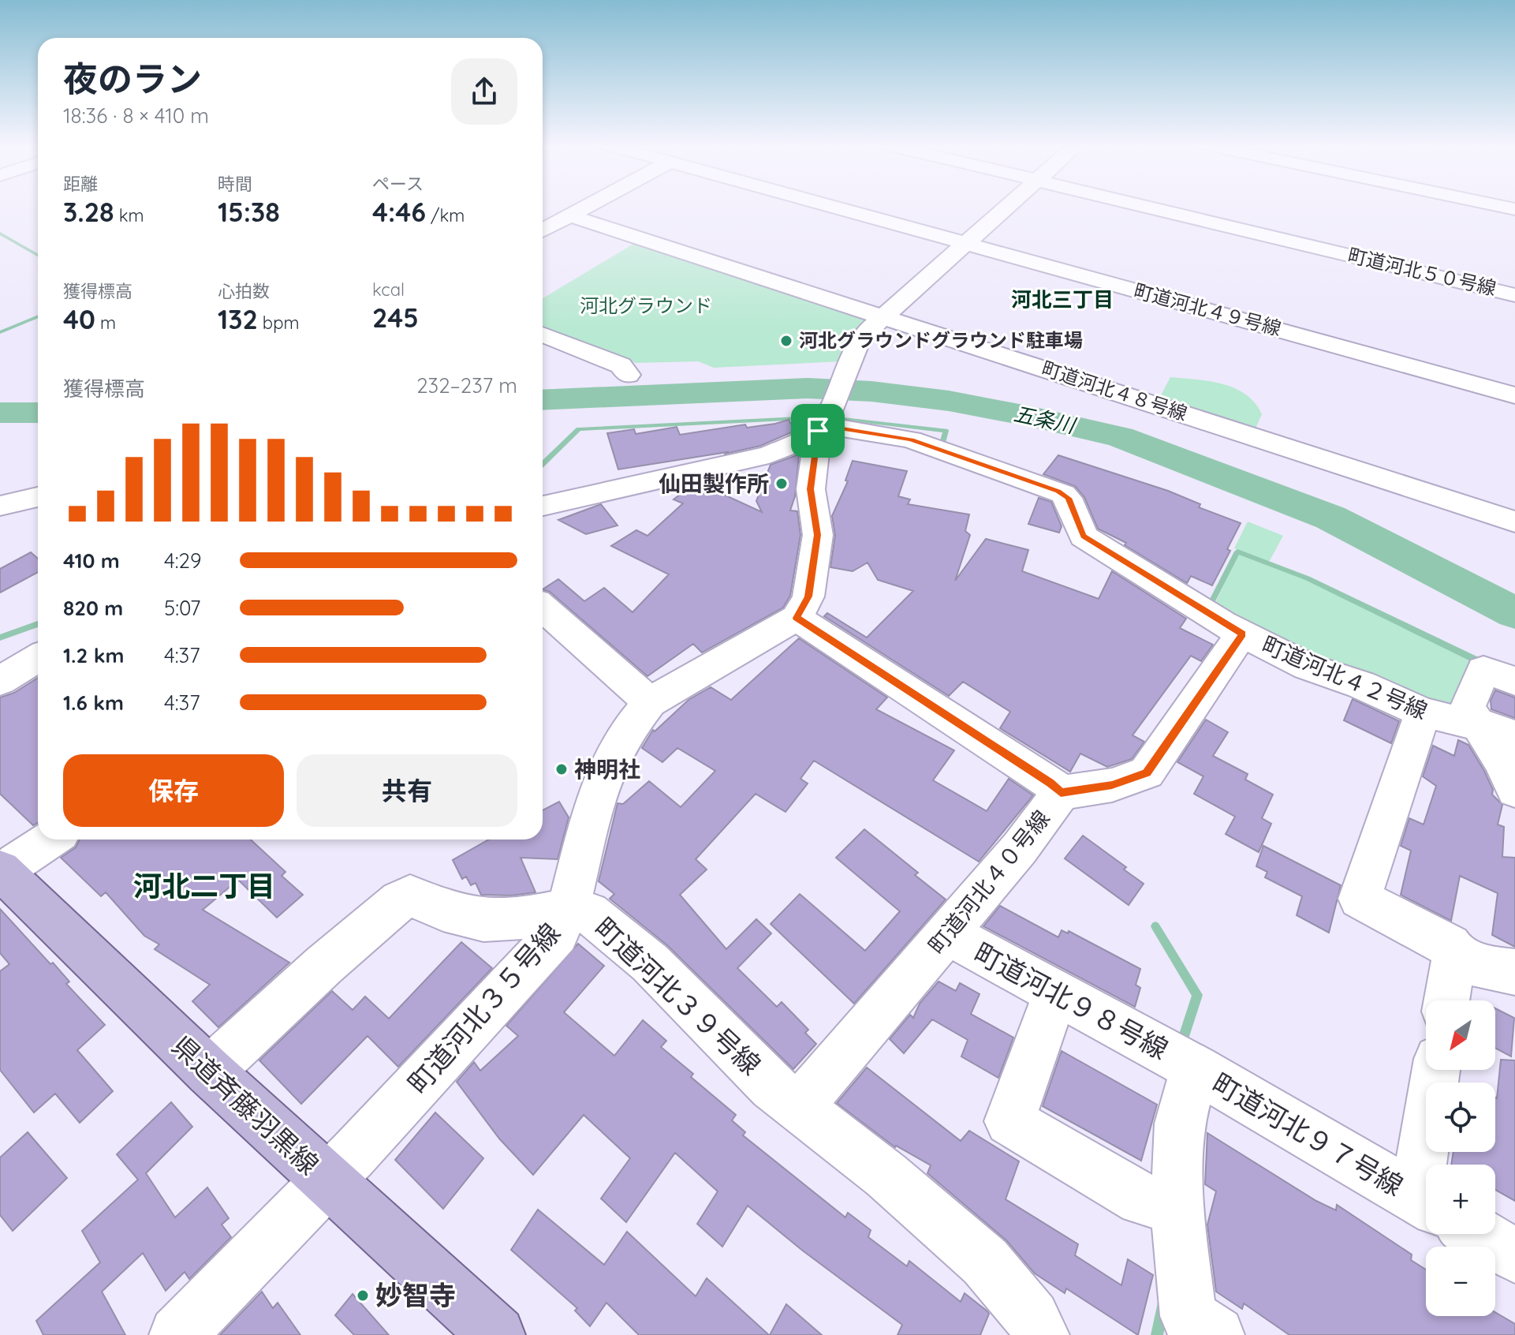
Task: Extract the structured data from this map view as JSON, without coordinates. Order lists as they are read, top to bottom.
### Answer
{
  "streets": {
    "main road": ["県道斉藤羽黒線"],
    "street": [
      "町道河北５０号線",
      "町道河北４９号線",
      "町道河北４８号線",
      "町道河北４２号線",
      "町道河北４０号線",
      "町道河北３９号線",
      "町道河北９８号線",
      "町道河北３５号線",
      "町道河北９７号線"
    ]
  },
  "crossings": [
    ["町道河北４２号線", "町道河北４０号線"],
    ["町道河北４０号線", "町道河北３９号線"],
    ["町道河北４０号線", "町道河北９８号線"],
    ["町道河北３９号線", "町道河北３５号線"],
    ["町道河北３９号線", "県道斉藤羽黒線"],
    ["町道河北９８号線", "町道河北９７号線"],
    ["町道河北３５号線", "県道斉藤羽黒線"]
  ],
  "districts": ["河北三丁目", "河北二丁目"],
  "water": ["五条川"],
  "parks": ["河北グラウンド"],
  "places": [
    "河北グラウンドグラウンド駐車場",
    "仙田製作所",
    "神明社",
    "妙智寺"
  ],
  "north": "bottom left",
  "page": {
    "heading": ["夜のラン", "18:36 · 8 × 410 m"],
    "stats": [
      ["距離", "3.28 km"],
      ["時間", "15:38"],
      ["ペース", "4:46 /km"],
      ["獲得標高", "40 m"],
      ["心拍数", "132 bpm"],
      ["kcal", "245"]
    ],
    "chart": ["獲得標高", "232–237 m"],
    "list": [
      {
        "name": "410 m",
        "note": "4:29"
      },
      {
        "name": "820 m",
        "note": "5:07"
      },
      {
        "name": "1.2 km",
        "note": "4:37"
      },
      {
        "name": "1.6 km",
        "note": "4:37"
      }
    ],
    "buttons": ["保存", "共有"],
    "map_buttons": ["+", "−"]
  }
}
